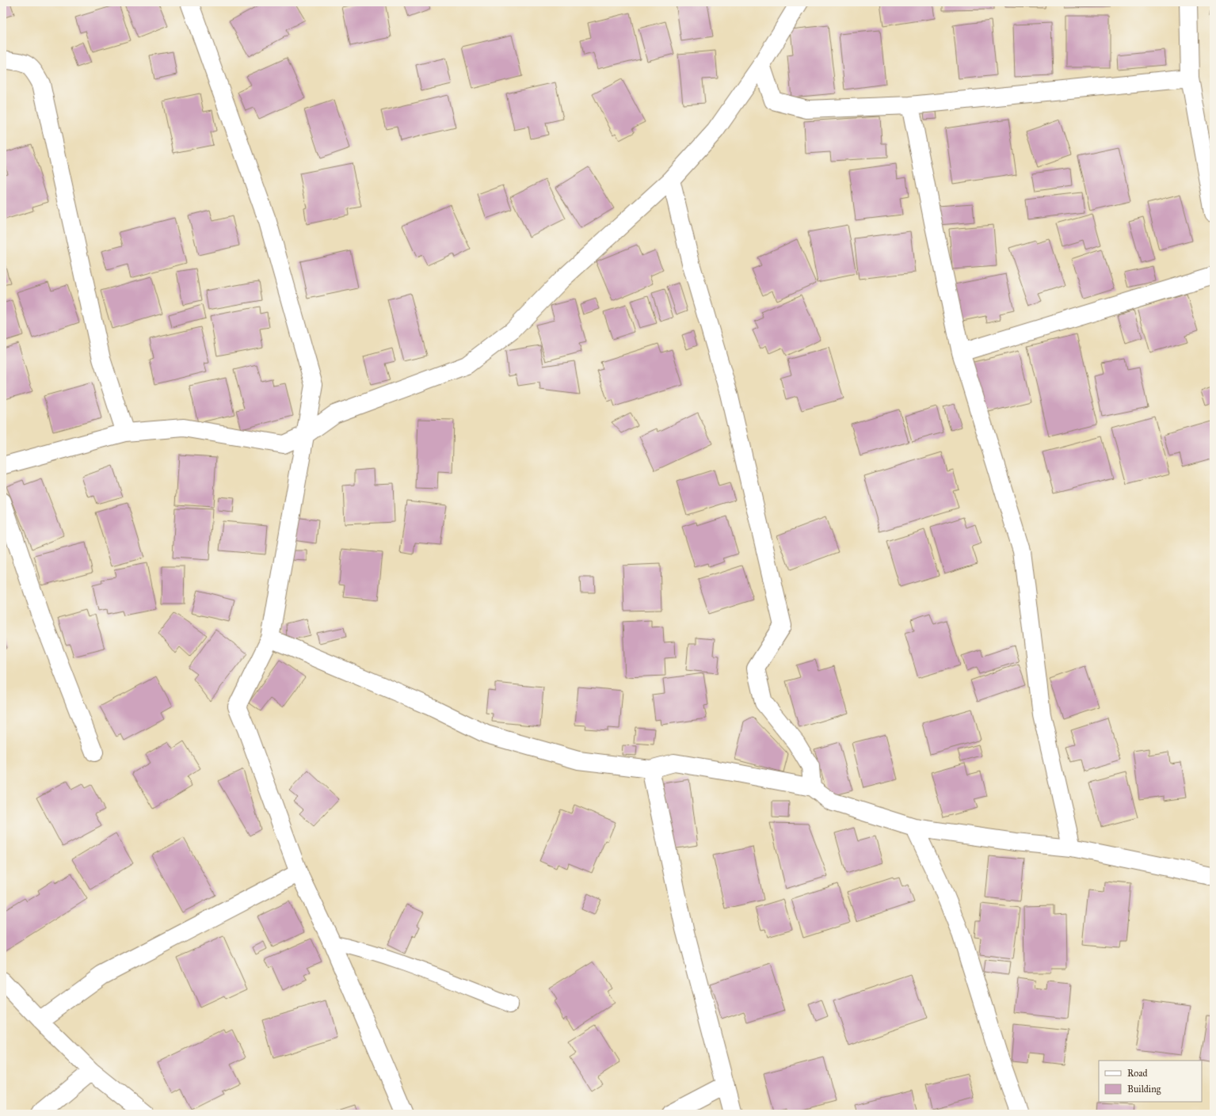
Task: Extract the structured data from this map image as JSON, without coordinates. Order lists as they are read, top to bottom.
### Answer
{
  "legend": ["Road", "Building"]
}
